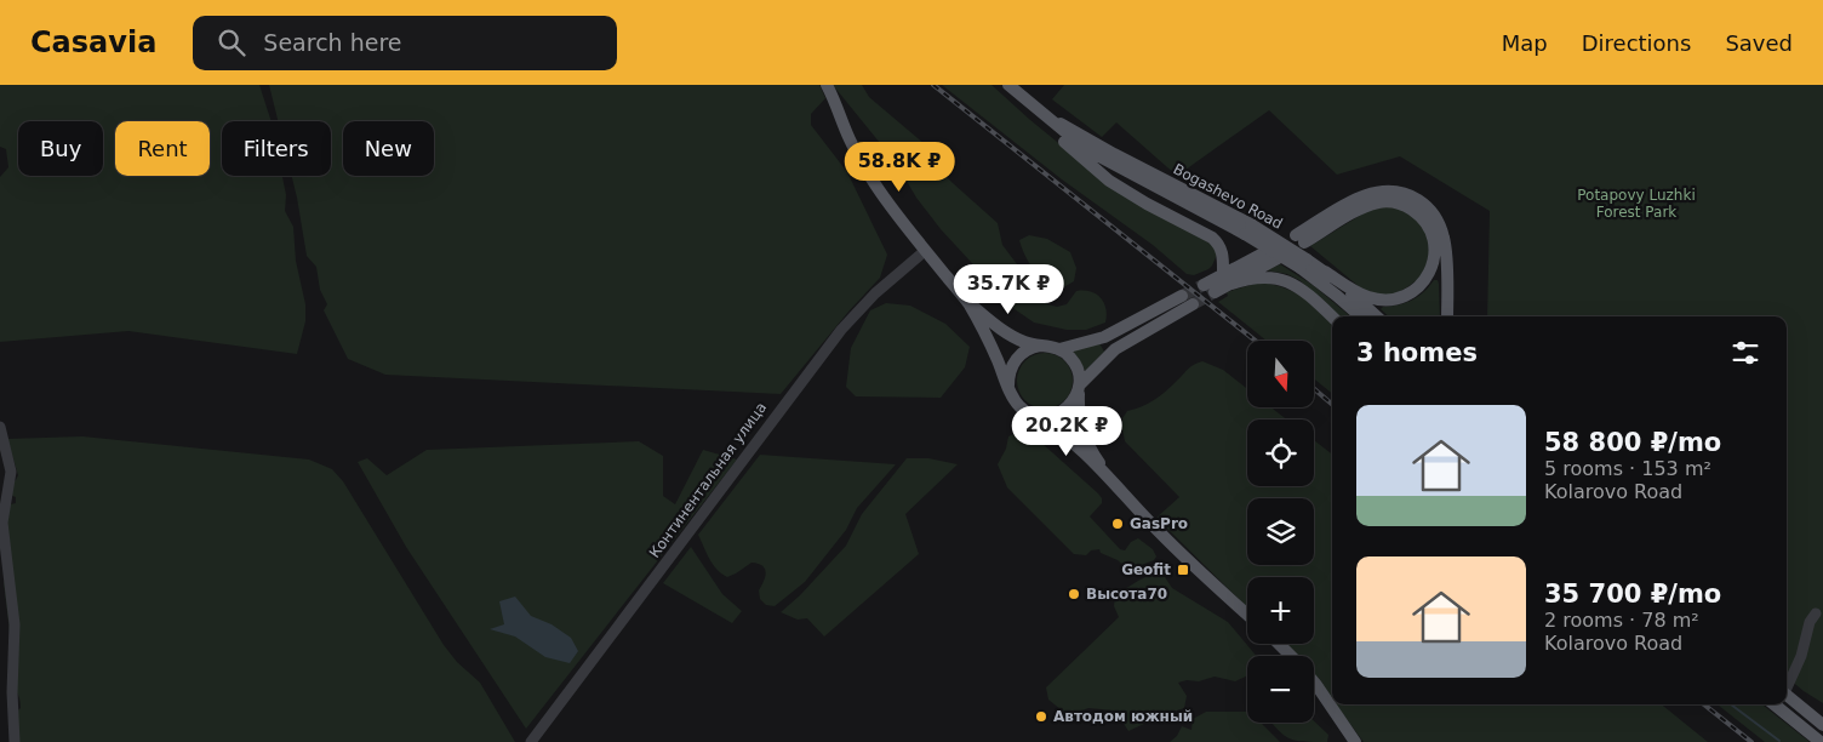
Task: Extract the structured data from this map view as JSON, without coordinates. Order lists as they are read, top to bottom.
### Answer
{
  "streets": {
    "main road": ["Bogashevo Road"],
    "street": ["Континентальная улица"]
  },
  "parks": ["Potapovy Luzhki Forest Park"],
  "places": {
    "other": ["GasPro", "Высота70", "Автодом южный"],
    "transit": ["Geofit"]
  },
  "north": "bottom",
  "page": {
    "header": "Casavia",
    "search": "Search here",
    "nav": ["Map", "Directions", "Saved"],
    "chip": [
      "Buy",
      "Rent",
      "Filters",
      "New"
    ],
    "price": ["58.8K ₽", "35.7K ₽", "20.2K ₽"],
    "heading": "3 homes",
    "map_buttons": ["+", "−"],
    "list": [
      {
        "name": "58 800 ₽/mo",
        "note": "5 rooms · 153 m² · Kolarovo Road"
      },
      {
        "name": "35 700 ₽/mo",
        "note": "2 rooms · 78 m² · Kolarovo Road"
      }
    ]
  }
}
